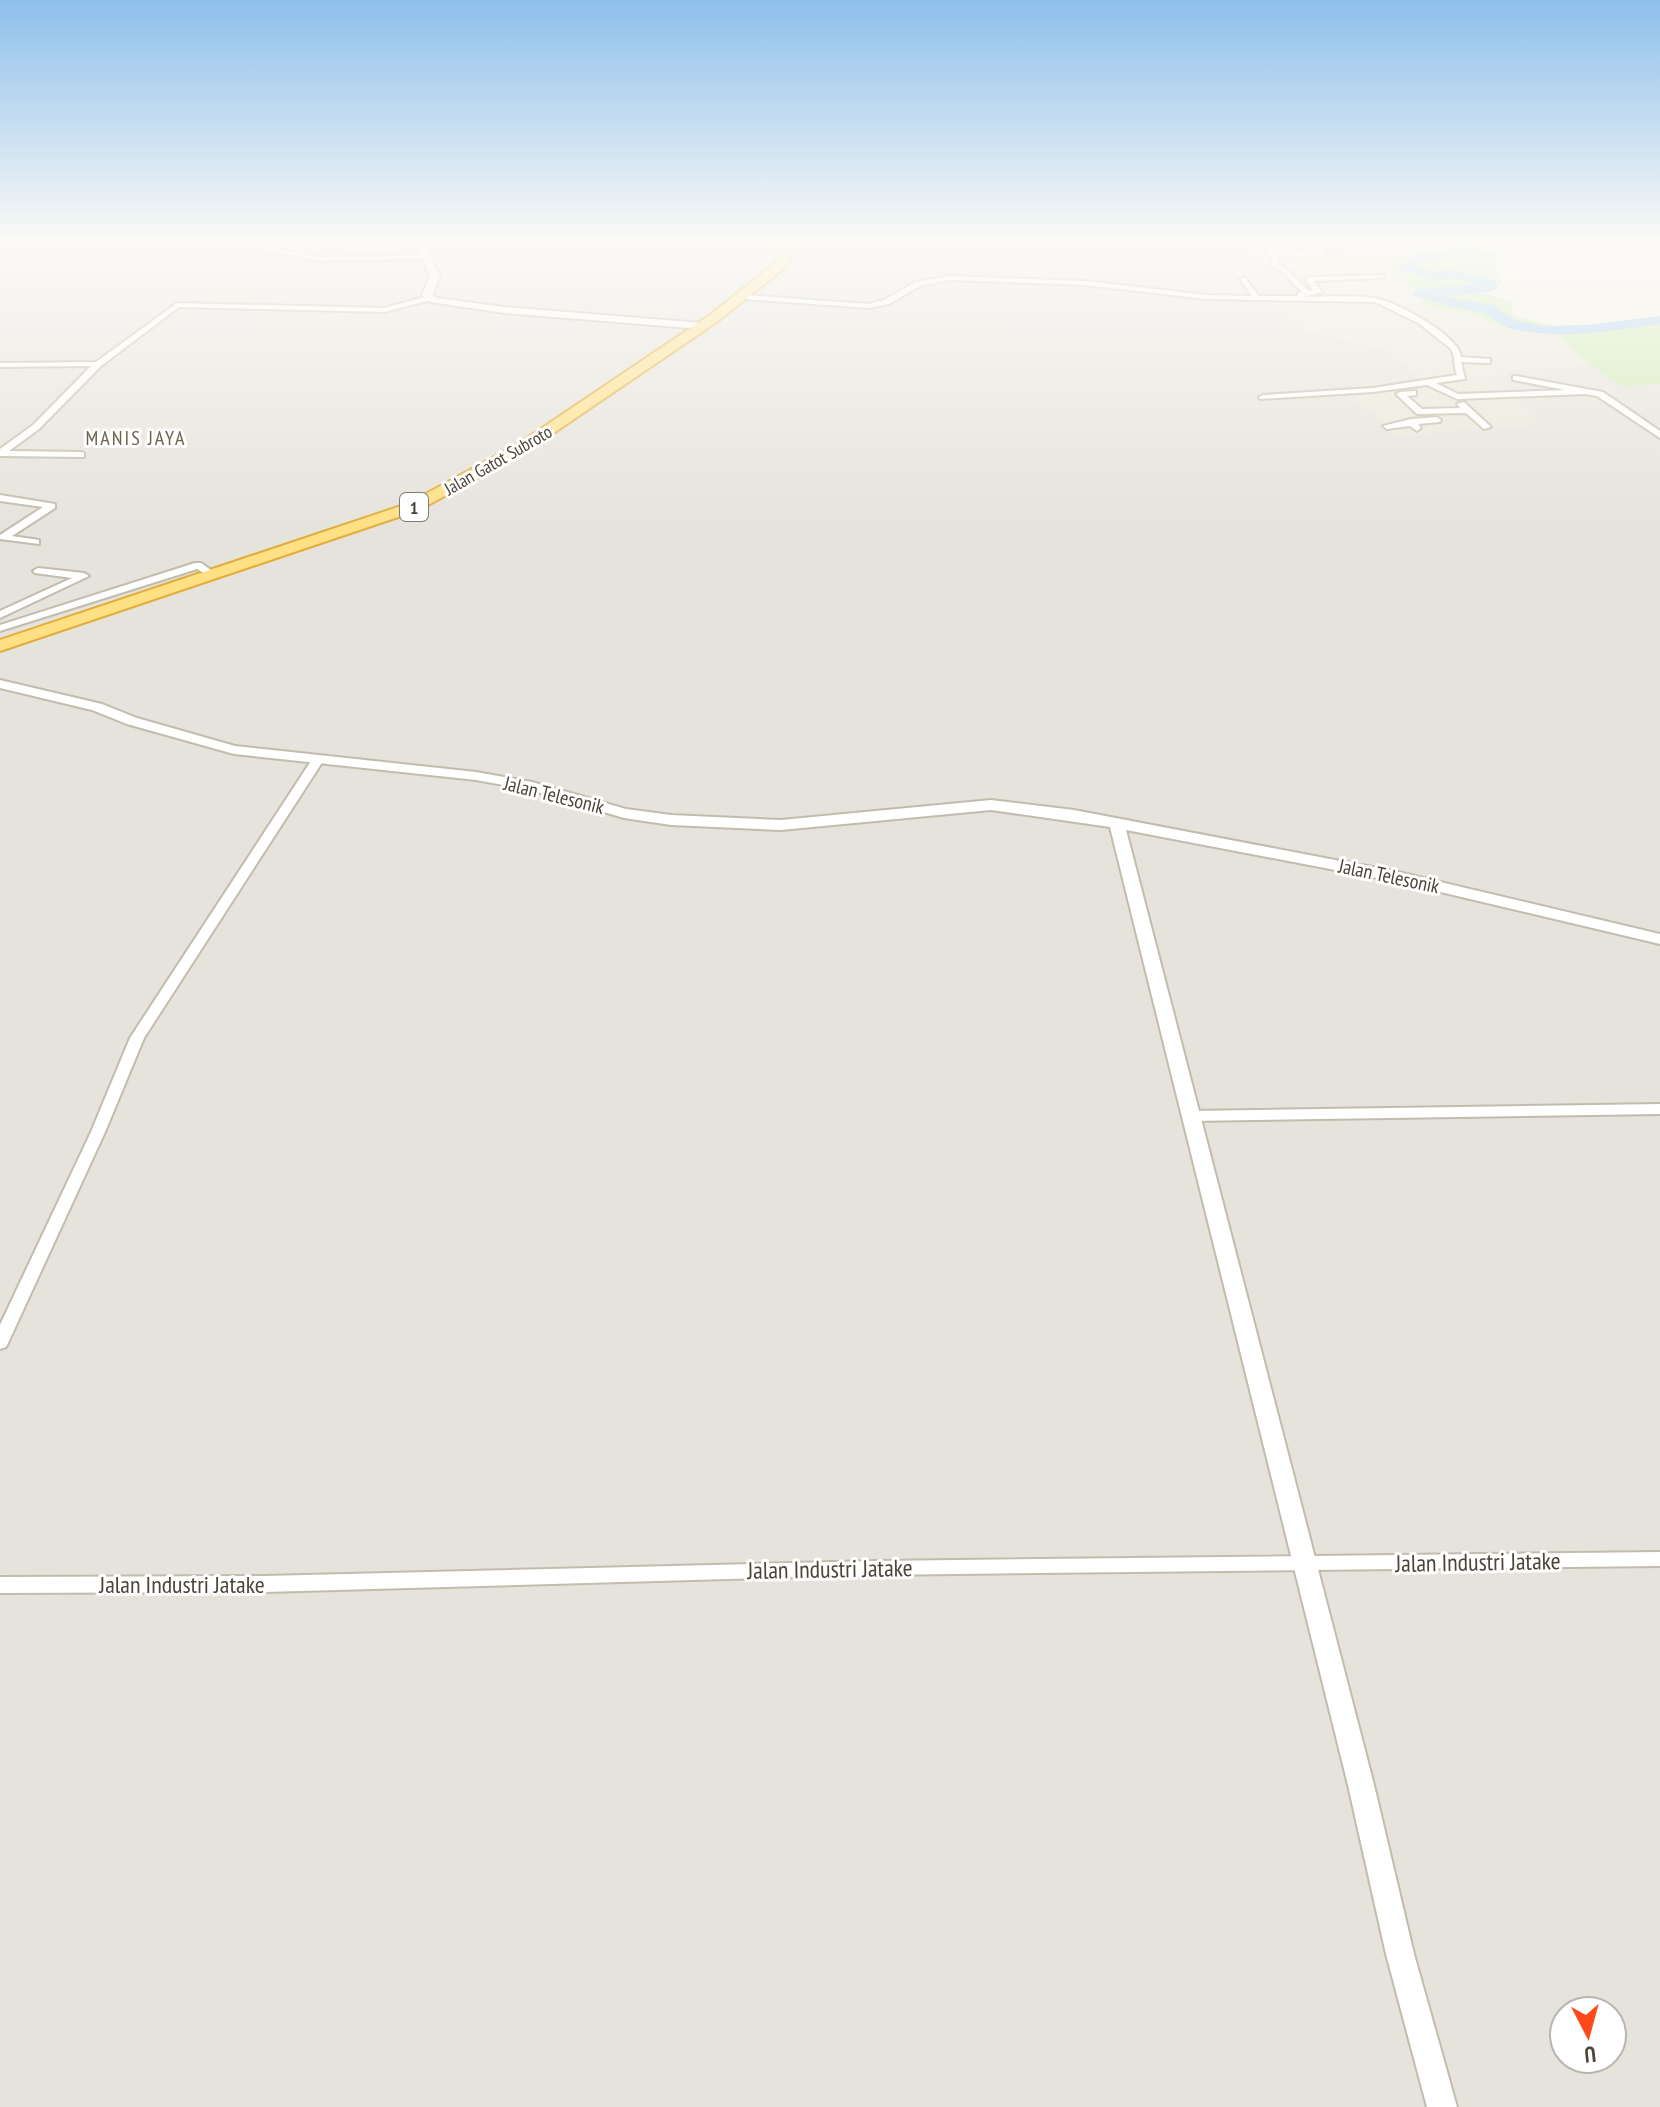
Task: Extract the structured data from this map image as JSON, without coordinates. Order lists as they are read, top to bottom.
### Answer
{
  "streets": {
    "highway": ["Jalan Gatot Subroto", "1"],
    "street": ["Jalan Telesonik", "Jalan Industri Jatake"]
  },
  "districts": ["MANIS JAYA"],
  "north": "bottom"
}
